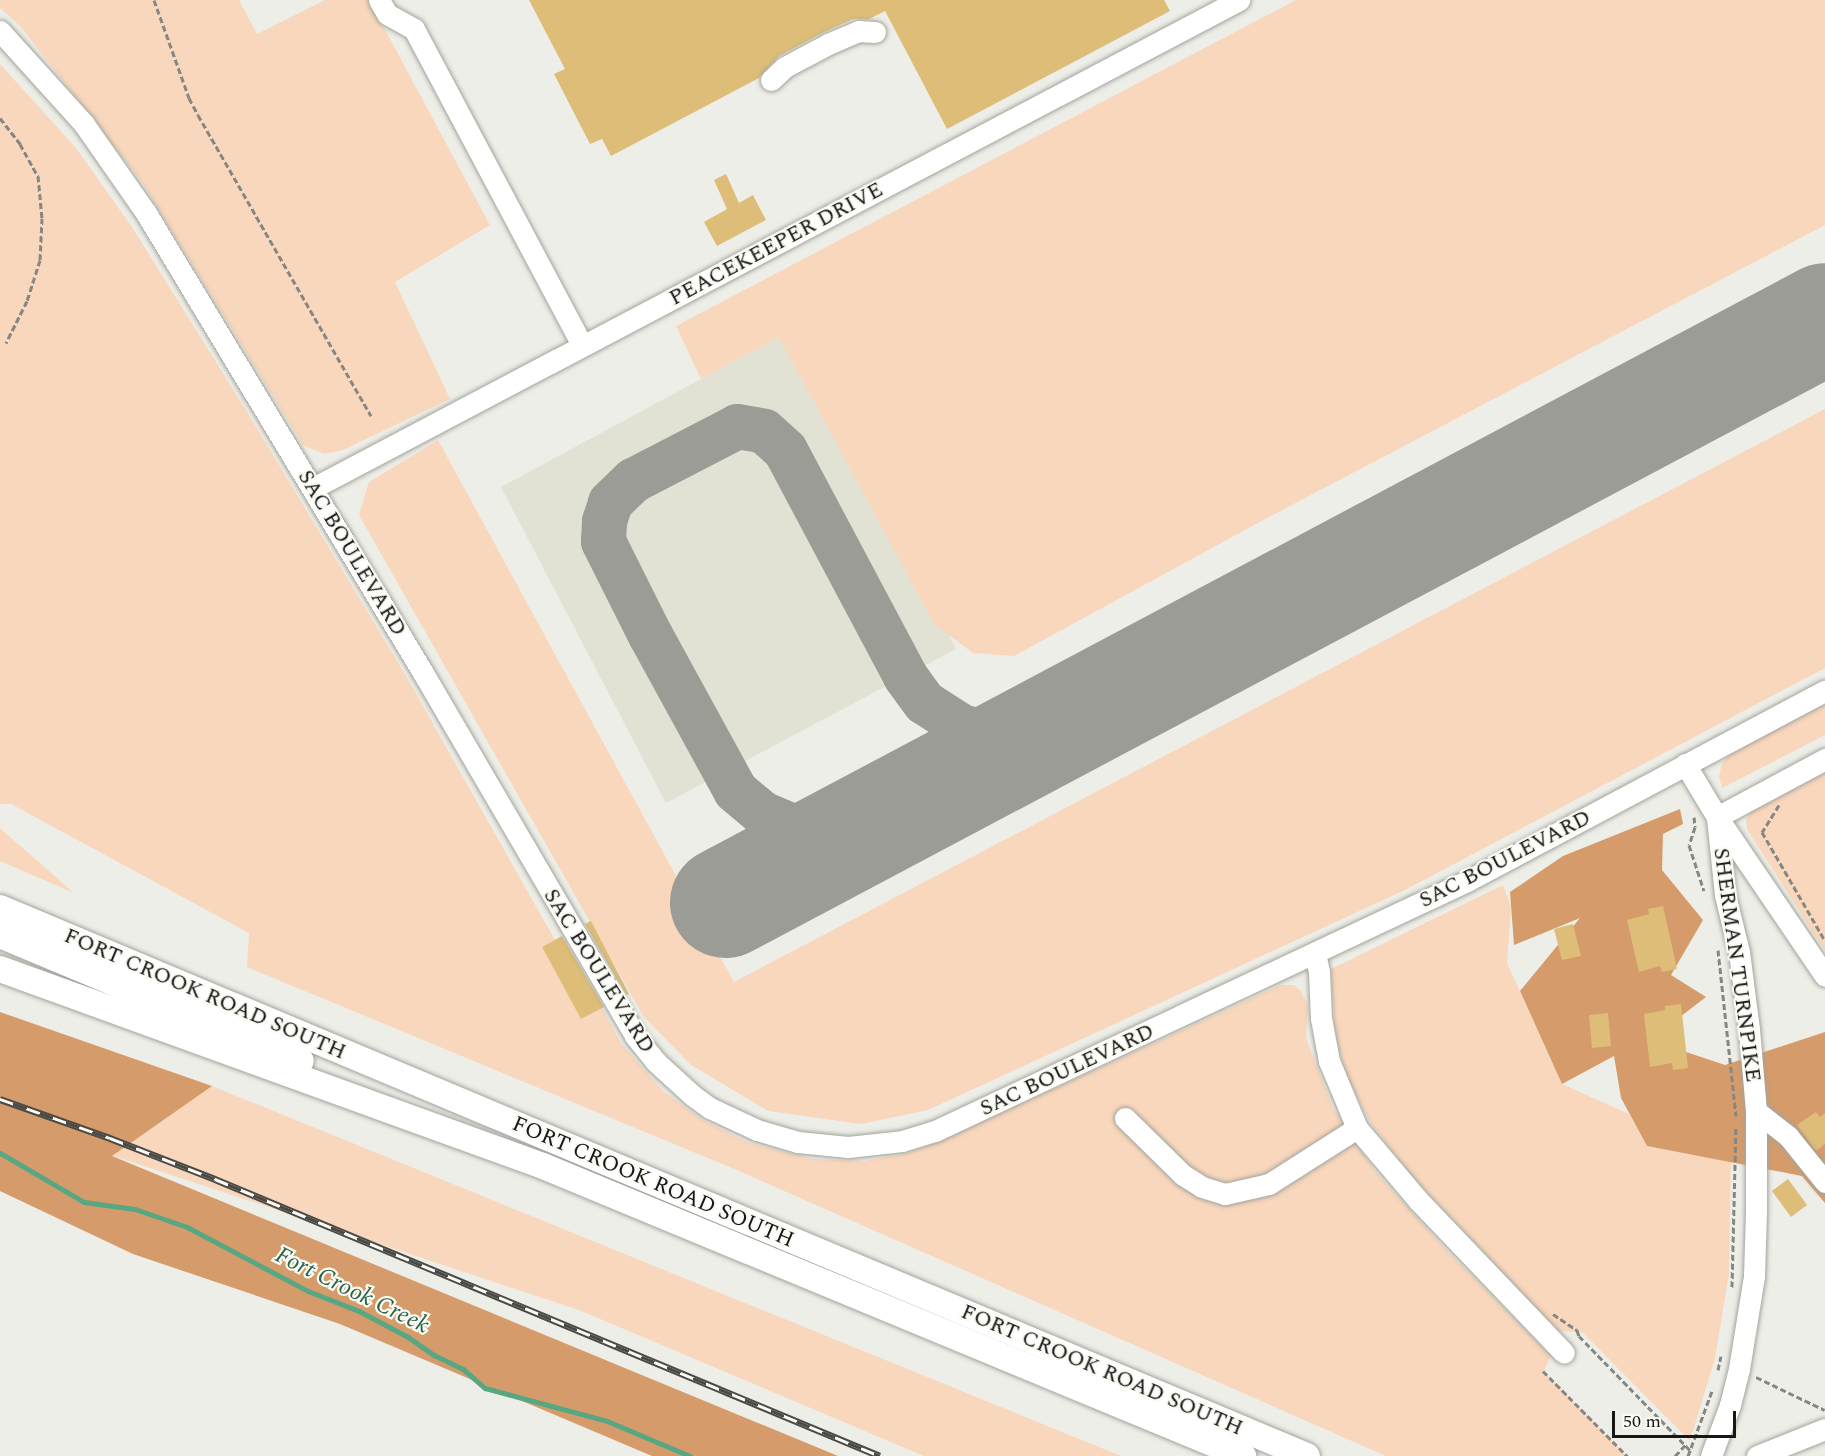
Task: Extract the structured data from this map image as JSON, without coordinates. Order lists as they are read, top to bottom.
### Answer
{
  "streets": {
    "main road": ["FORT CROOK ROAD SOUTH"],
    "street": ["PEACEKEEPER DRIVE", "SAC BOULEVARD", "SHERMAN TURNPIKE"]
  },
  "crossings": [
    ["PEACEKEEPER DRIVE", "SAC BOULEVARD"],
    ["SAC BOULEVARD", "SHERMAN TURNPIKE"]
  ],
  "water": ["Fort Crook Creek"],
  "scale_bar": "50 m"
}
